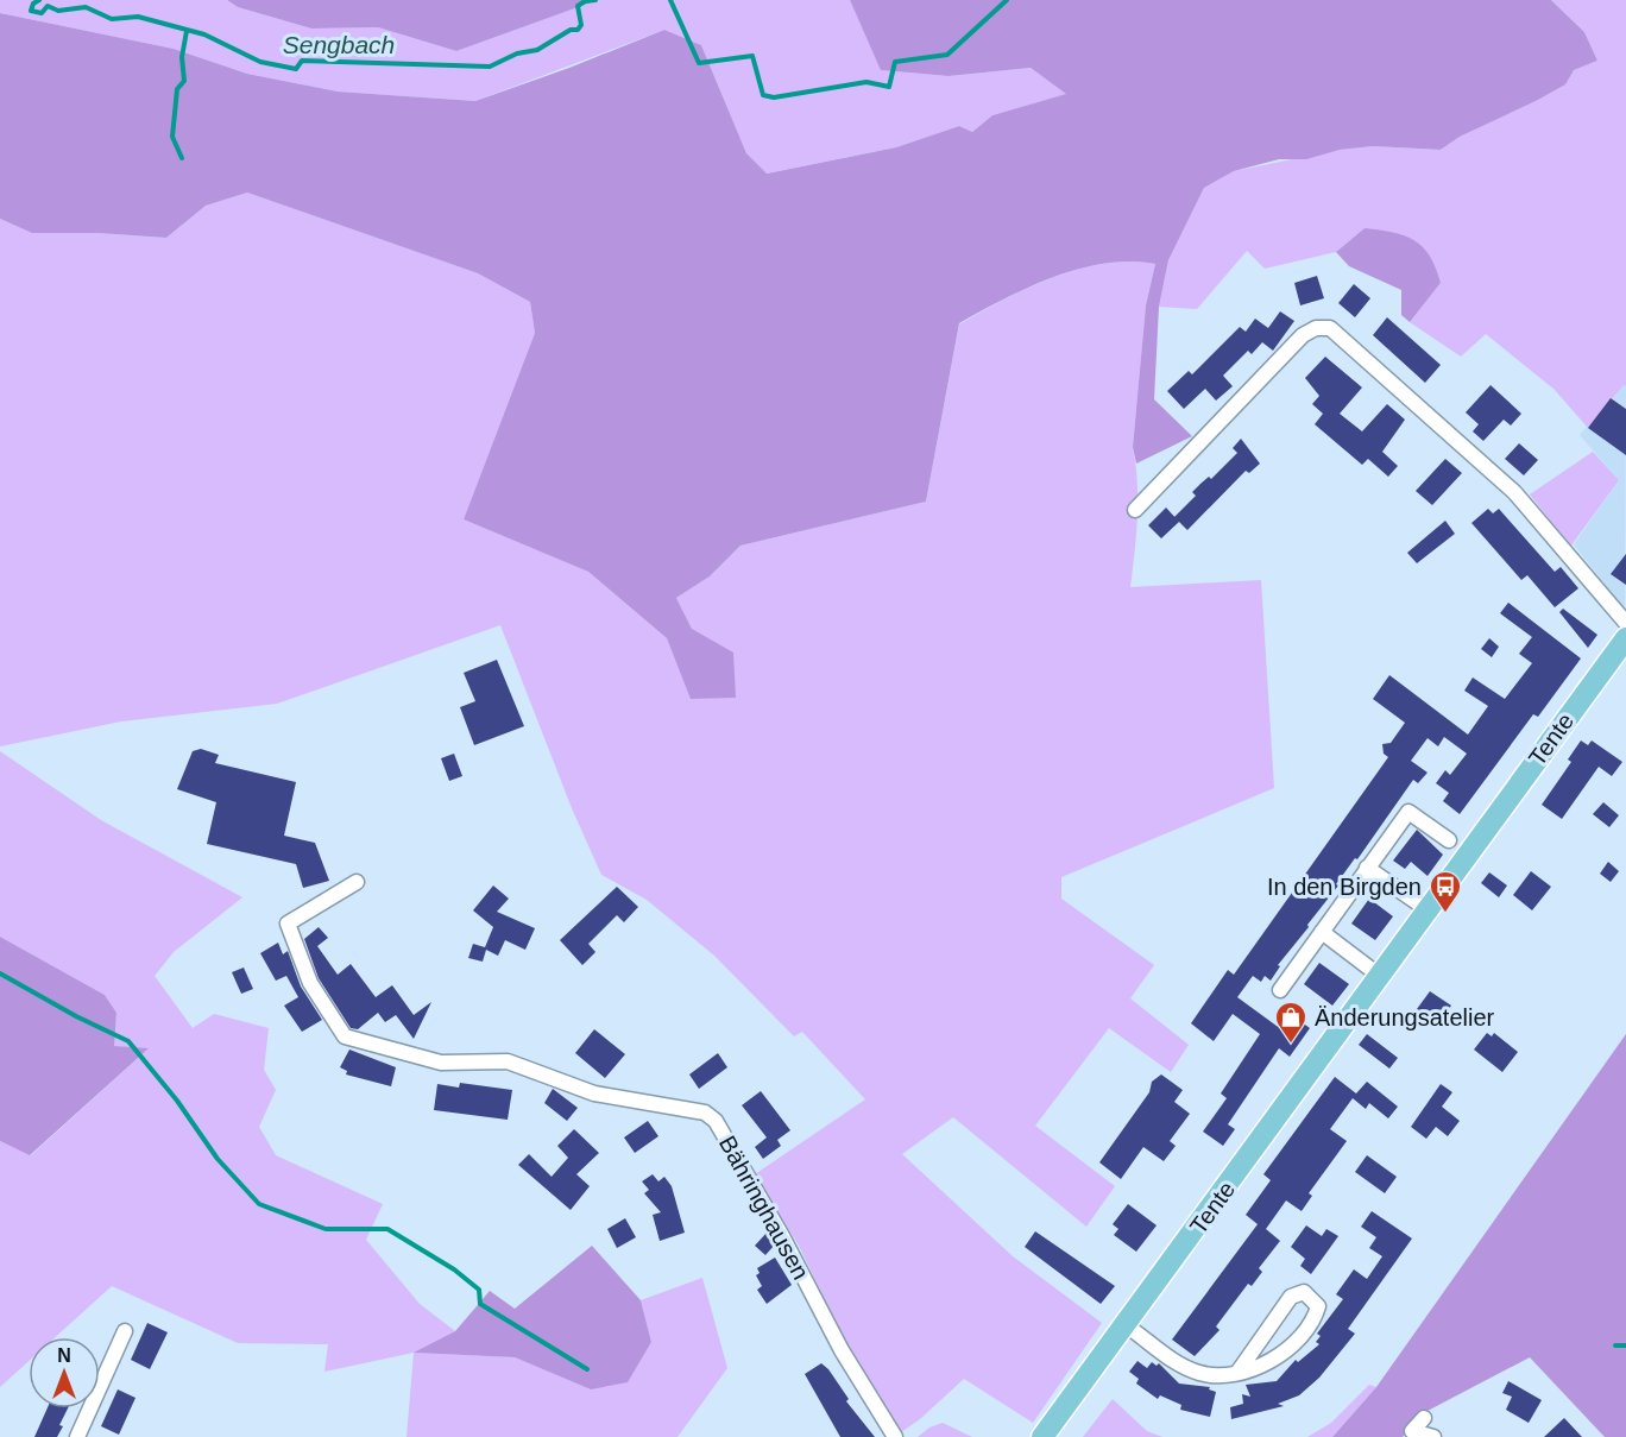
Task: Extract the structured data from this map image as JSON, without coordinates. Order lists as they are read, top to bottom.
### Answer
{
  "streets": {
    "main road": ["Tente"],
    "street": ["Bähringhausen"]
  },
  "water": ["Sengbach"],
  "places": {
    "bus stop": ["In den Birgden"],
    "shop": ["Änderungsatelier"]
  },
  "north": "top"
}
